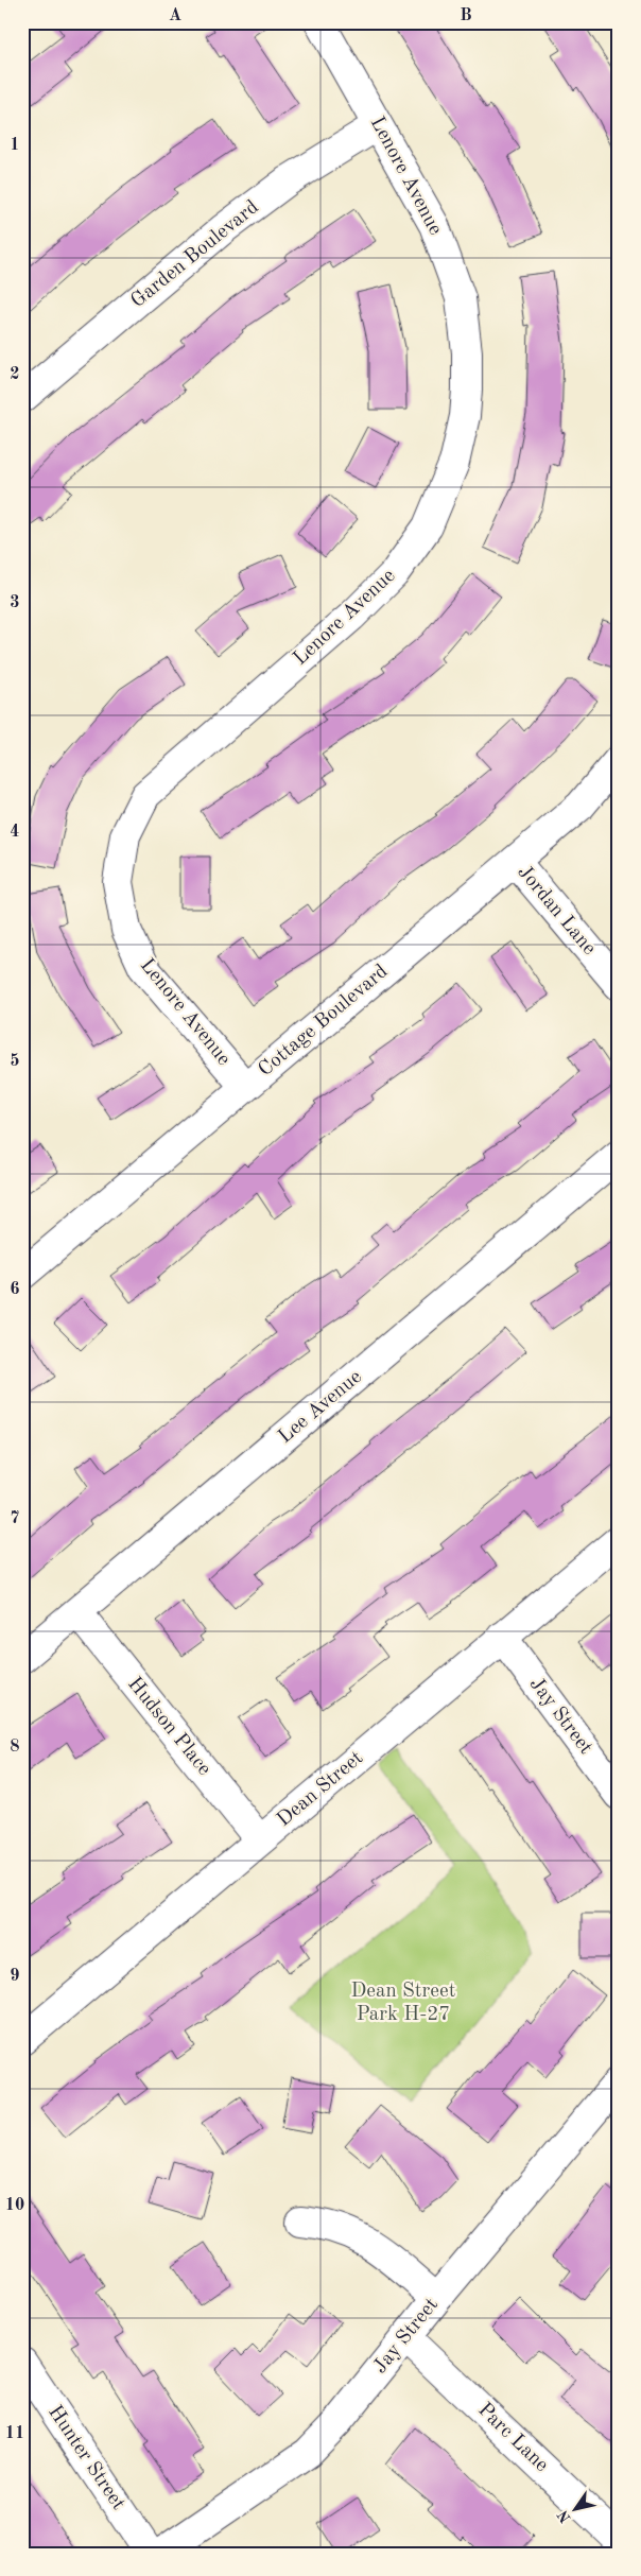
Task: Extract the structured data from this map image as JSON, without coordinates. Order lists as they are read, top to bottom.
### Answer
{
  "streets": {
    "street": [
      "Lenore Avenue",
      "Garden Boulevard",
      "Jordan Lane",
      "Cottage Boulevard",
      "Lee Avenue",
      "Jay Street",
      "Hudson Place",
      "Dean Street",
      "Parc Lane",
      "Hunter Street"
    ]
  },
  "crossings": [
    ["Lenore Avenue", "Garden Boulevard"],
    ["Lenore Avenue", "Cottage Boulevard"],
    ["Jordan Lane", "Cottage Boulevard"],
    ["Lee Avenue", "Hudson Place"],
    ["Jay Street", "Dean Street"],
    ["Jay Street", "Parc Lane"],
    ["Hudson Place", "Dean Street"]
  ],
  "parks": ["Dean Street Park H-27"],
  "north": "bottom left",
  "grid": {
    "columns": ["A", "B"],
    "rows": [
      "1",
      "2",
      "3",
      "4",
      "5",
      "6",
      "7",
      "8",
      "9",
      "10",
      "11"
    ]
  }
}
